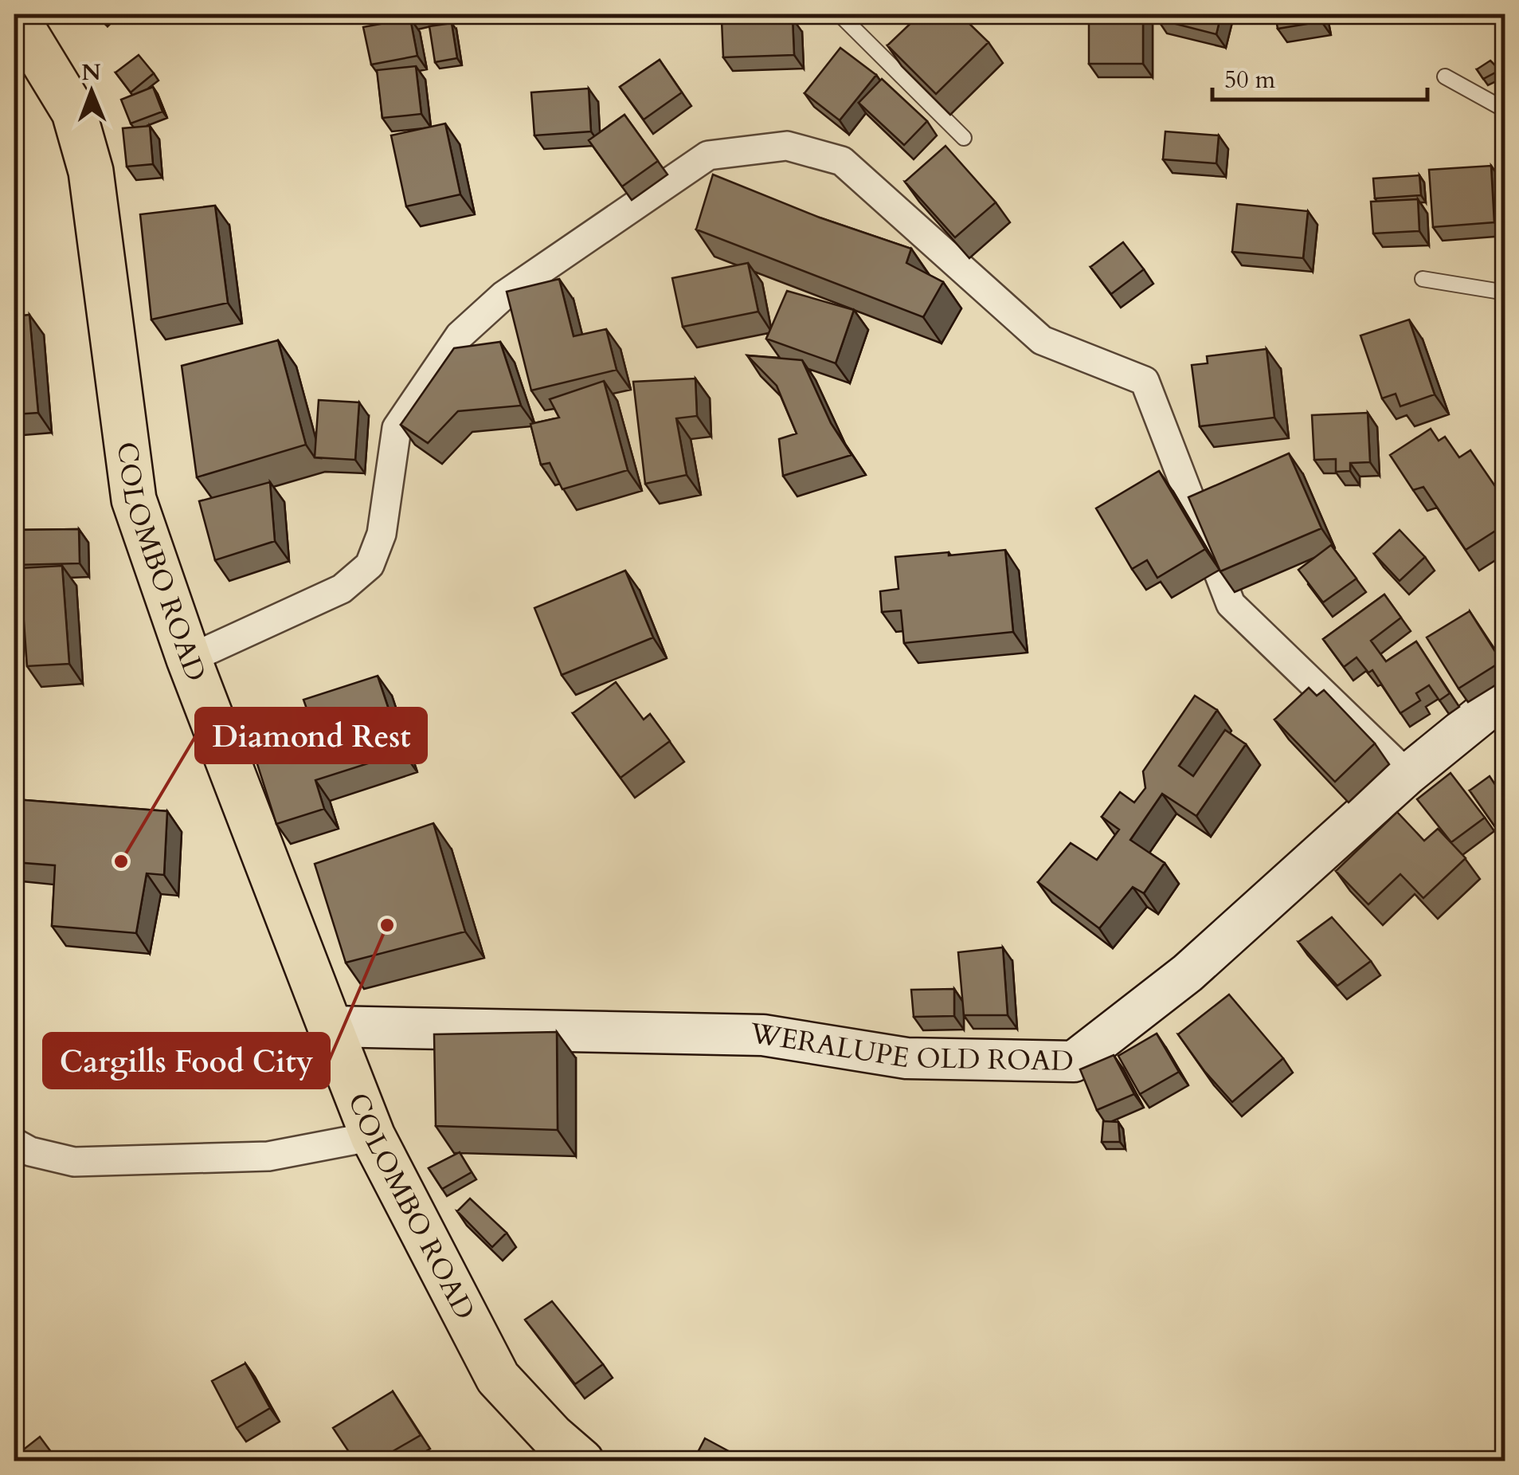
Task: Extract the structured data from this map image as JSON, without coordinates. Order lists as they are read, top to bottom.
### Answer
{
  "streets": {
    "highway": ["COLOMBO ROAD"],
    "street": ["WERALUPE OLD ROAD"]
  },
  "crossings": [
    ["COLOMBO ROAD", "WERALUPE OLD ROAD"]
  ],
  "places": ["Diamond Rest", "Cargills Food City"],
  "scale_bar": "50 m",
  "north": "top"
}
